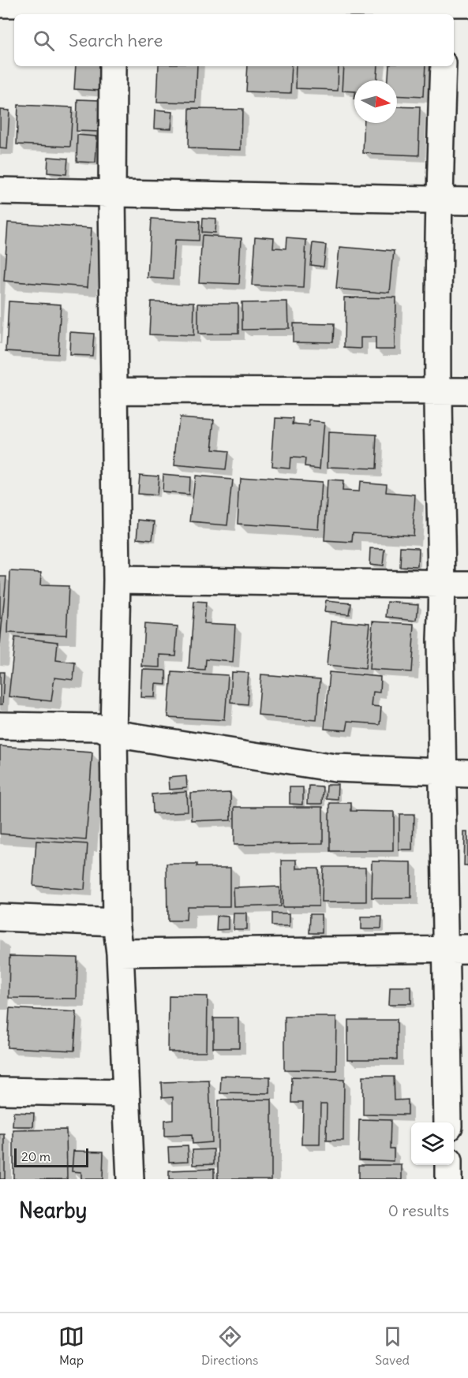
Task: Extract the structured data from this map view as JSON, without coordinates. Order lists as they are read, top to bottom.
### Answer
{
  "scale_bar": "20 m",
  "north": "right",
  "page": {
    "search": "Search here",
    "scale": "20 m",
    "heading": ["Nearby", "0 results"],
    "nav": ["Map", "Directions", "Saved"]
  }
}
